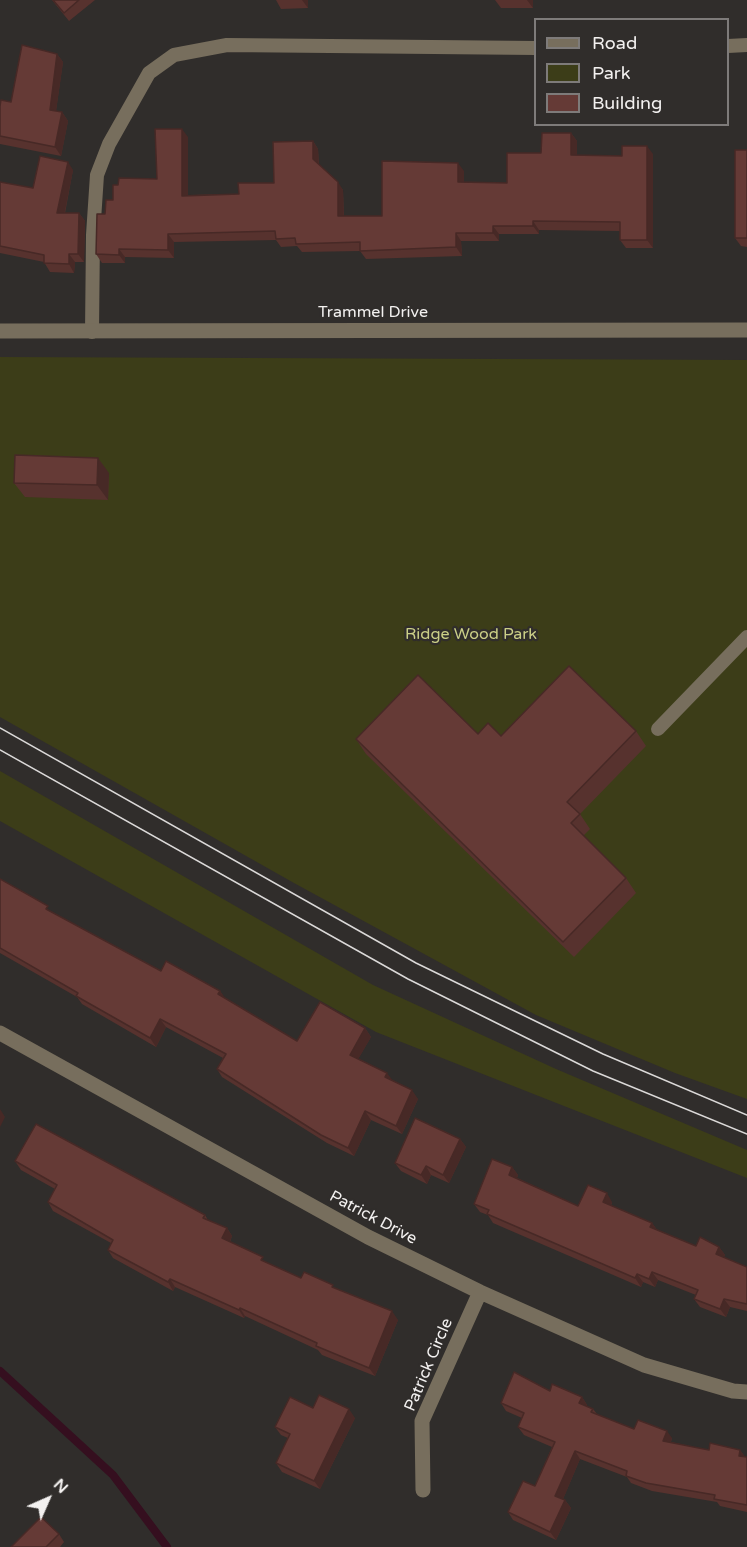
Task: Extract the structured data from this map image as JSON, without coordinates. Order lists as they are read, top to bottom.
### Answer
{
  "streets": {
    "street": ["Trammel Drive", "Patrick Drive", "Patrick Circle"]
  },
  "crossings": [
    ["Patrick Drive", "Patrick Circle"]
  ],
  "parks": ["Ridge Wood Park"],
  "legend": ["Road", "Park", "Building"],
  "north": "top right"
}
